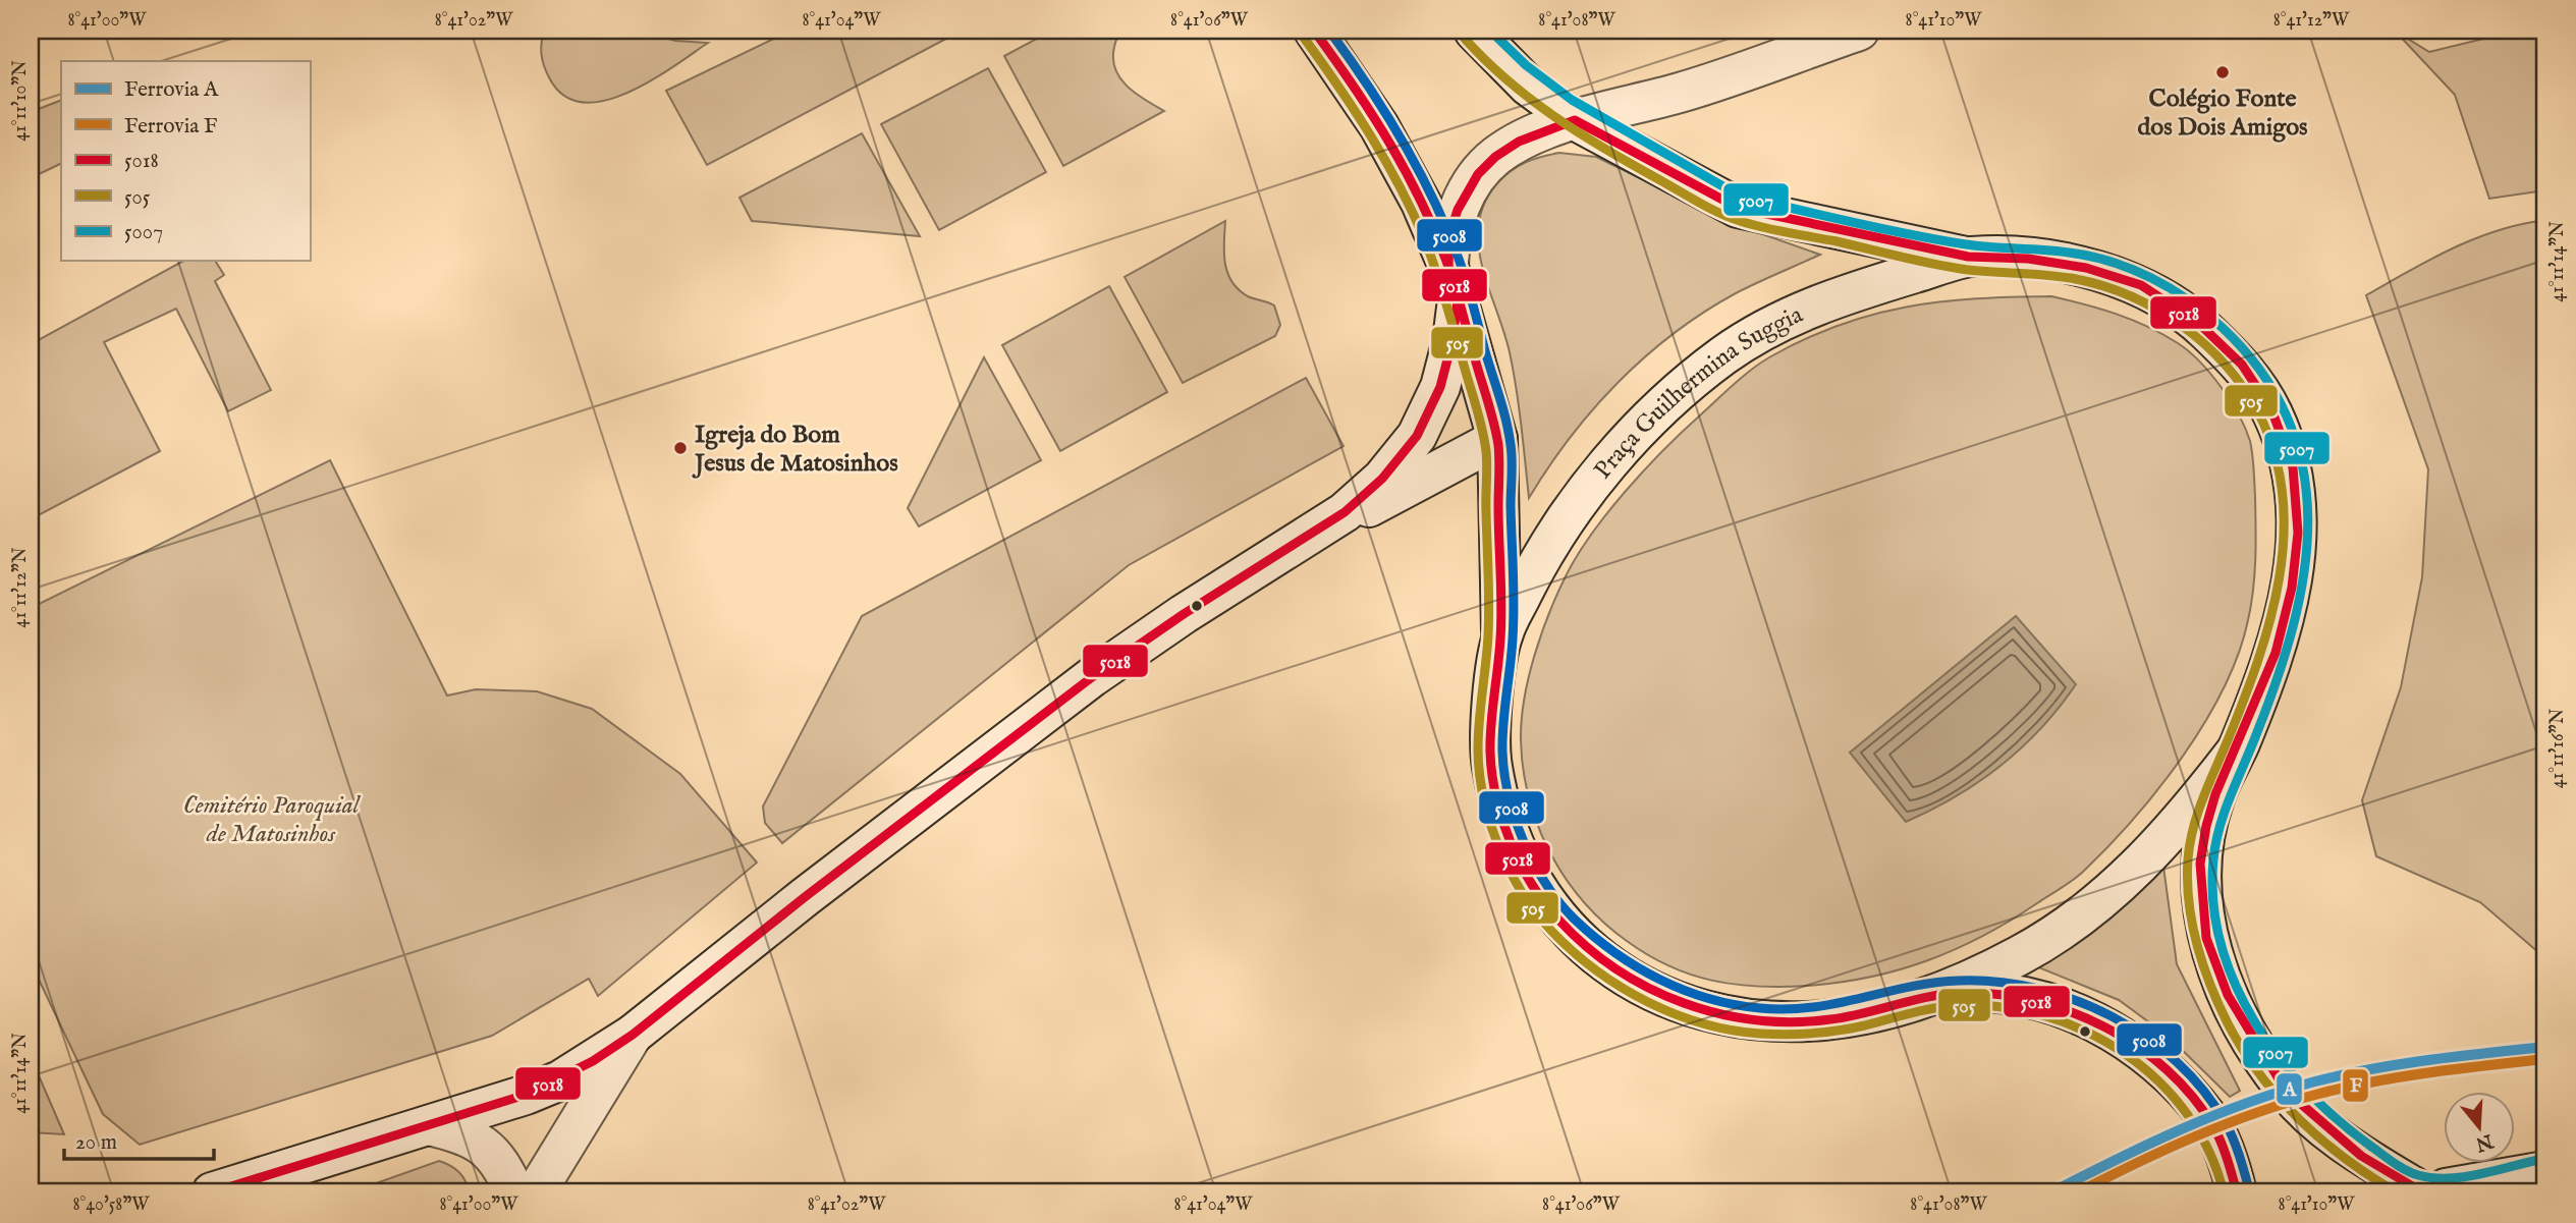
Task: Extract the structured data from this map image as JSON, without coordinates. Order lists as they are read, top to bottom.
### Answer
{
  "streets": {
    "main road": ["Praça Guilhermina Suggia"]
  },
  "parks": ["Cemitério Paroquial de Matosinhos"],
  "places": ["Colégio Fonte dos Dois Amigos", "Igreja do Bom Jesus de Matosinhos"],
  "lines": [
    "transit line 5018",
    "transit line 5007",
    "transit line 5008",
    "transit line 505",
    "rail line A",
    "rail line F"
  ],
  "legend": [
    "Ferrovia A",
    "Ferrovia F",
    "5018",
    "505",
    "5007"
  ],
  "scale_bar": "20 m",
  "north": "bottom",
  "coordinates": [
    "8°41'00\"W",
    "8°41'02\"W",
    "8°41'04\"W",
    "8°41'06\"W",
    "8°41'08\"W",
    "8°41'10\"W",
    "8°41'12\"W",
    "41°11'10\"N",
    "41°11'14\"N",
    "41°11'12\"N",
    "41°11'16\"N",
    "8°40'58\"W"
  ]
}
